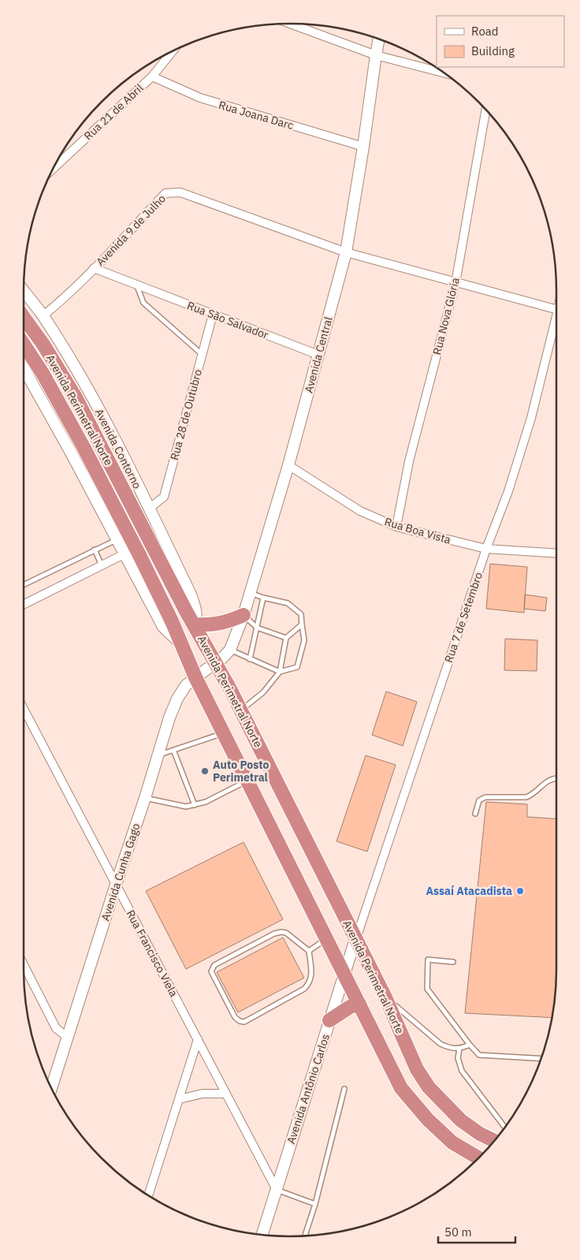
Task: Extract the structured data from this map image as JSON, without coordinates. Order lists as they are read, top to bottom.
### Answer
{
  "streets": {
    "highway": ["Avenida Perimetral Norte"],
    "street": [
      "Rua 21 de Abril",
      "Rua Joana Darc",
      "Avenida 9 de Julho",
      "Rua Nova Glória",
      "Rua São Salvador",
      "Avenida Central",
      "Rua 28 de Outubro",
      "Avenida Contorno",
      "Rua Boa Vista",
      "Rua 7 de Setembro",
      "Avenida Cunha Gago",
      "Rua Francisco Viela",
      "Avenida Antônio Carlos"
    ]
  },
  "crossings": [
    ["Rua 21 de Abril", "Rua Joana Darc"],
    ["Rua Joana Darc", "Avenida Central"],
    ["Avenida 9 de Julho", "Rua Nova Glória"],
    ["Avenida 9 de Julho", "Rua São Salvador"],
    ["Avenida 9 de Julho", "Avenida Central"],
    ["Avenida 9 de Julho", "Avenida Contorno"],
    ["Rua Nova Glória", "Rua Boa Vista"],
    ["Rua São Salvador", "Avenida Central"],
    ["Rua São Salvador", "Rua 28 de Outubro"],
    ["Avenida Central", "Avenida Perimetral Norte"],
    ["Avenida Central", "Rua Boa Vista"],
    ["Avenida Central", "Avenida Cunha Gago"],
    ["Avenida Perimetral Norte", "Avenida Contorno"],
    ["Avenida Perimetral Norte", "Rua 7 de Setembro"],
    ["Avenida Perimetral Norte", "Avenida Cunha Gago"],
    ["Avenida Perimetral Norte", "Avenida Antônio Carlos"],
    ["Rua 28 de Outubro", "Avenida Contorno"],
    ["Rua Boa Vista", "Rua 7 de Setembro"],
    ["Rua 7 de Setembro", "Avenida Antônio Carlos"],
    ["Avenida Cunha Gago", "Rua Francisco Viela"],
    ["Rua Francisco Viela", "Avenida Antônio Carlos"]
  ],
  "places": ["Auto Posto Perimetral", "Assaí Atacadista"],
  "legend": ["Road", "Building"],
  "scale_bar": "50 m"
}
